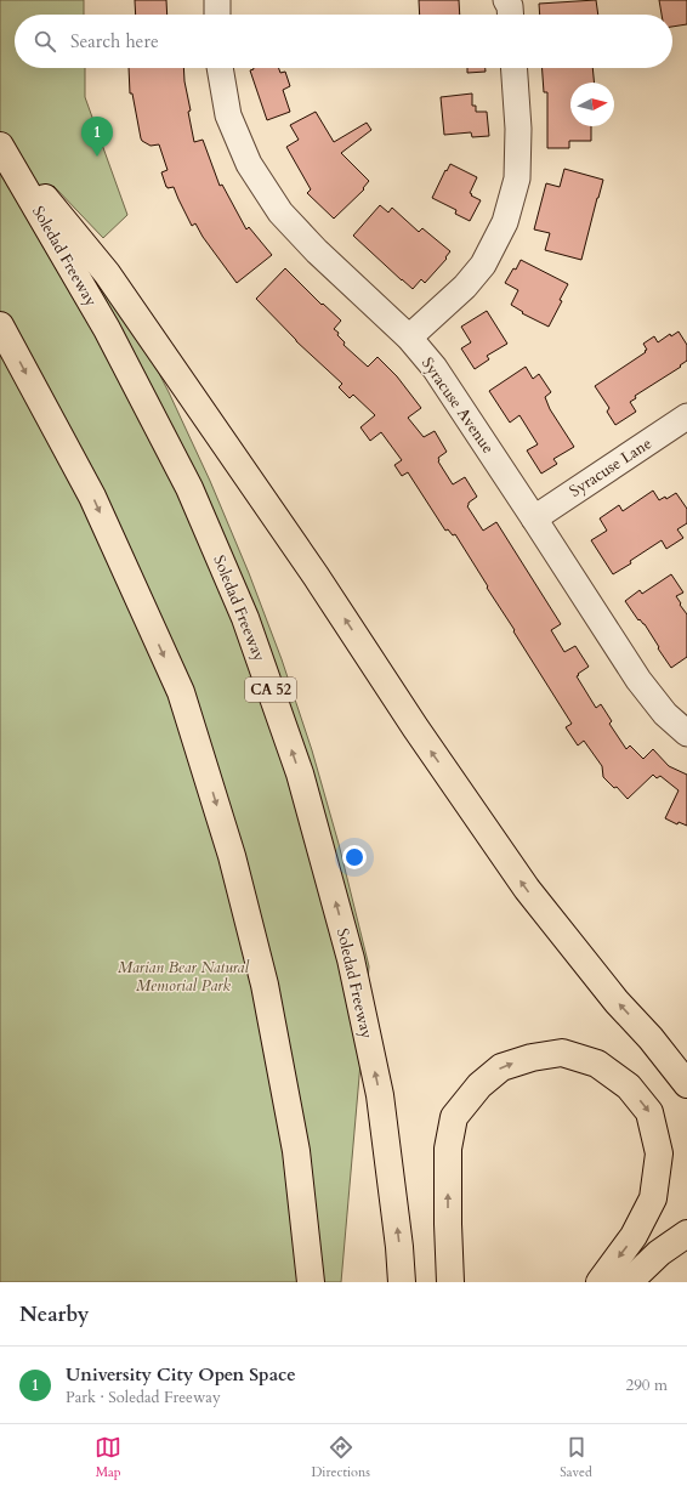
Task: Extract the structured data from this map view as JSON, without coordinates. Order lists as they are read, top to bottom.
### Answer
{
  "streets": {
    "main road": ["Soledad Freeway", "CA 52"],
    "street": ["Syracuse Avenue", "Syracuse Lane"]
  },
  "crossings": [
    ["Syracuse Avenue", "Syracuse Lane"]
  ],
  "parks": ["Marian Bear Natural Memorial Park"],
  "north": "right",
  "page": {
    "search": "Search here",
    "pins": "1",
    "heading": "Nearby",
    "list": [
      {
        "mark": "1",
        "name": "University City Open Space",
        "note": "Park · Soledad Freeway",
        "value": "290 m"
      }
    ],
    "nav": ["Map", "Directions", "Saved"]
  }
}
